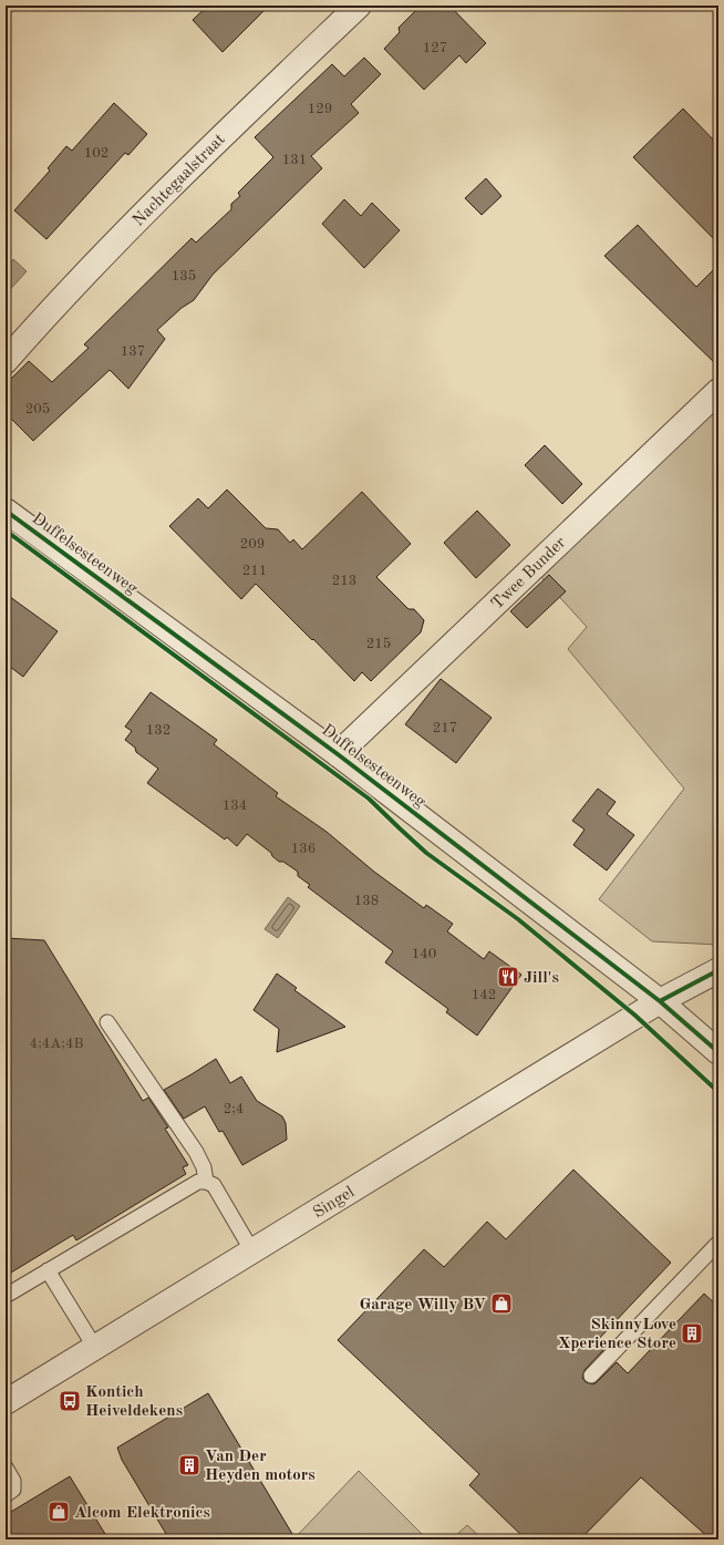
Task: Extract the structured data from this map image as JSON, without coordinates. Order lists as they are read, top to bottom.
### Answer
{
  "streets": {
    "street": [
      "Nachtegaalstraat",
      "Duffelsesteenweg",
      "Twee Bunder",
      "Singel"
    ]
  },
  "crossings": [
    ["Duffelsesteenweg", "Twee Bunder"],
    ["Duffelsesteenweg", "Singel"]
  ],
  "places": {
    "restaurant": ["Jill's"],
    "shop": ["Garage Willy BV", "Alcom Elektronics"],
    "building": ["SkinnyLove Xperience Store", "Van Der Heyden motors"],
    "bus stop": ["Kontich Heiveldekens"]
  },
  "house_numbers": [
    "127",
    "129",
    "102",
    "131",
    "135",
    "137",
    "205",
    "209",
    "211",
    "213",
    "215",
    "217",
    "132",
    "134",
    "136",
    "138",
    "140",
    "142",
    "4;4A;4B",
    "2;4"
  ]
}
